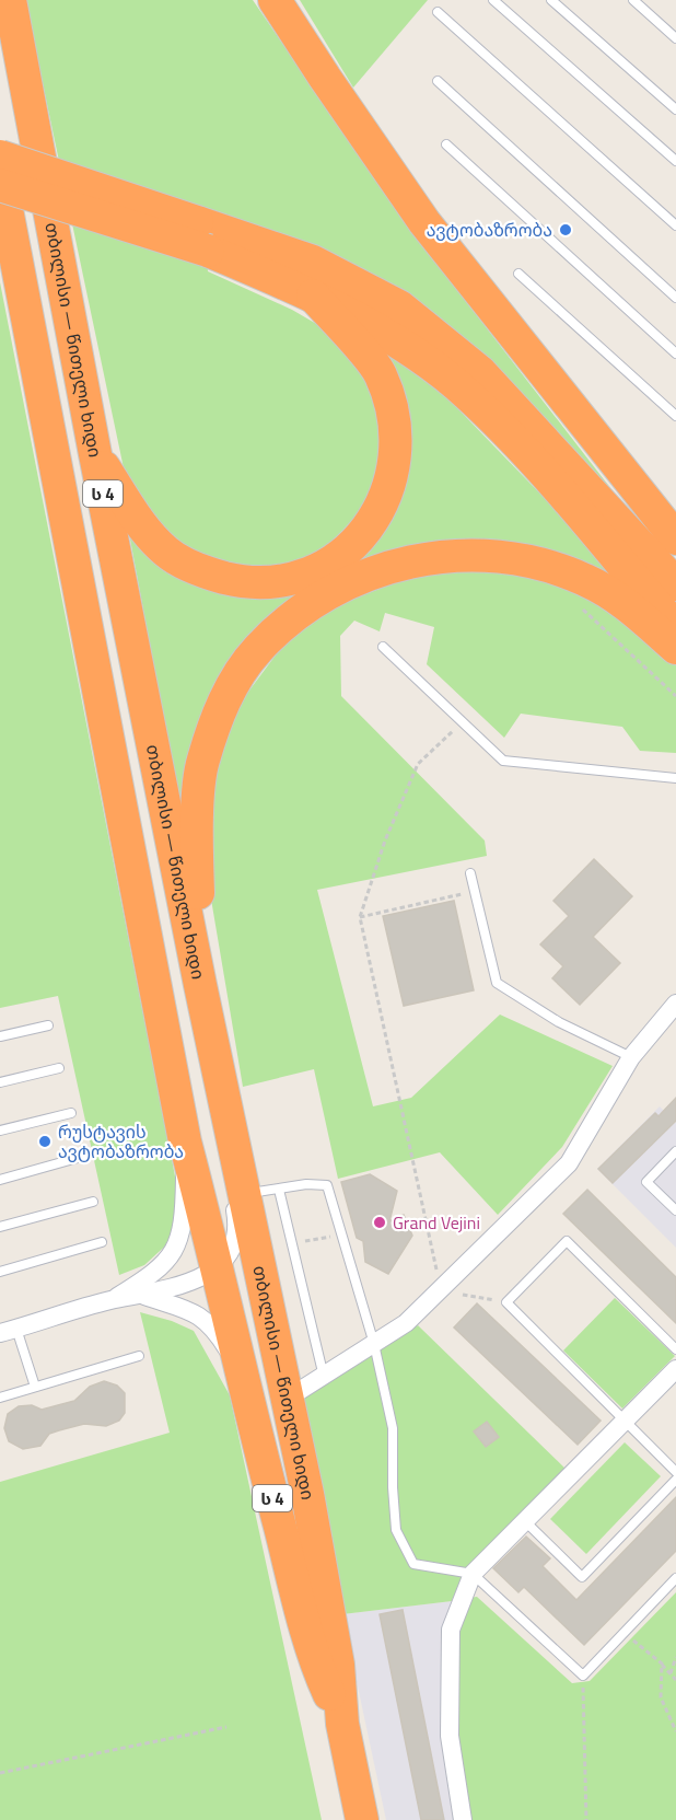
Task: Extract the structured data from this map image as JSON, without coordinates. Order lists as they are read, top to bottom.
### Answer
{
  "streets": {
    "highway": ["თბილისი — წითელი ხიდი", "ს 4"]
  },
  "places": ["ავტობაზრობა", "რუსტავის ავტობაზრობა", "Grand Vejini"]
}
